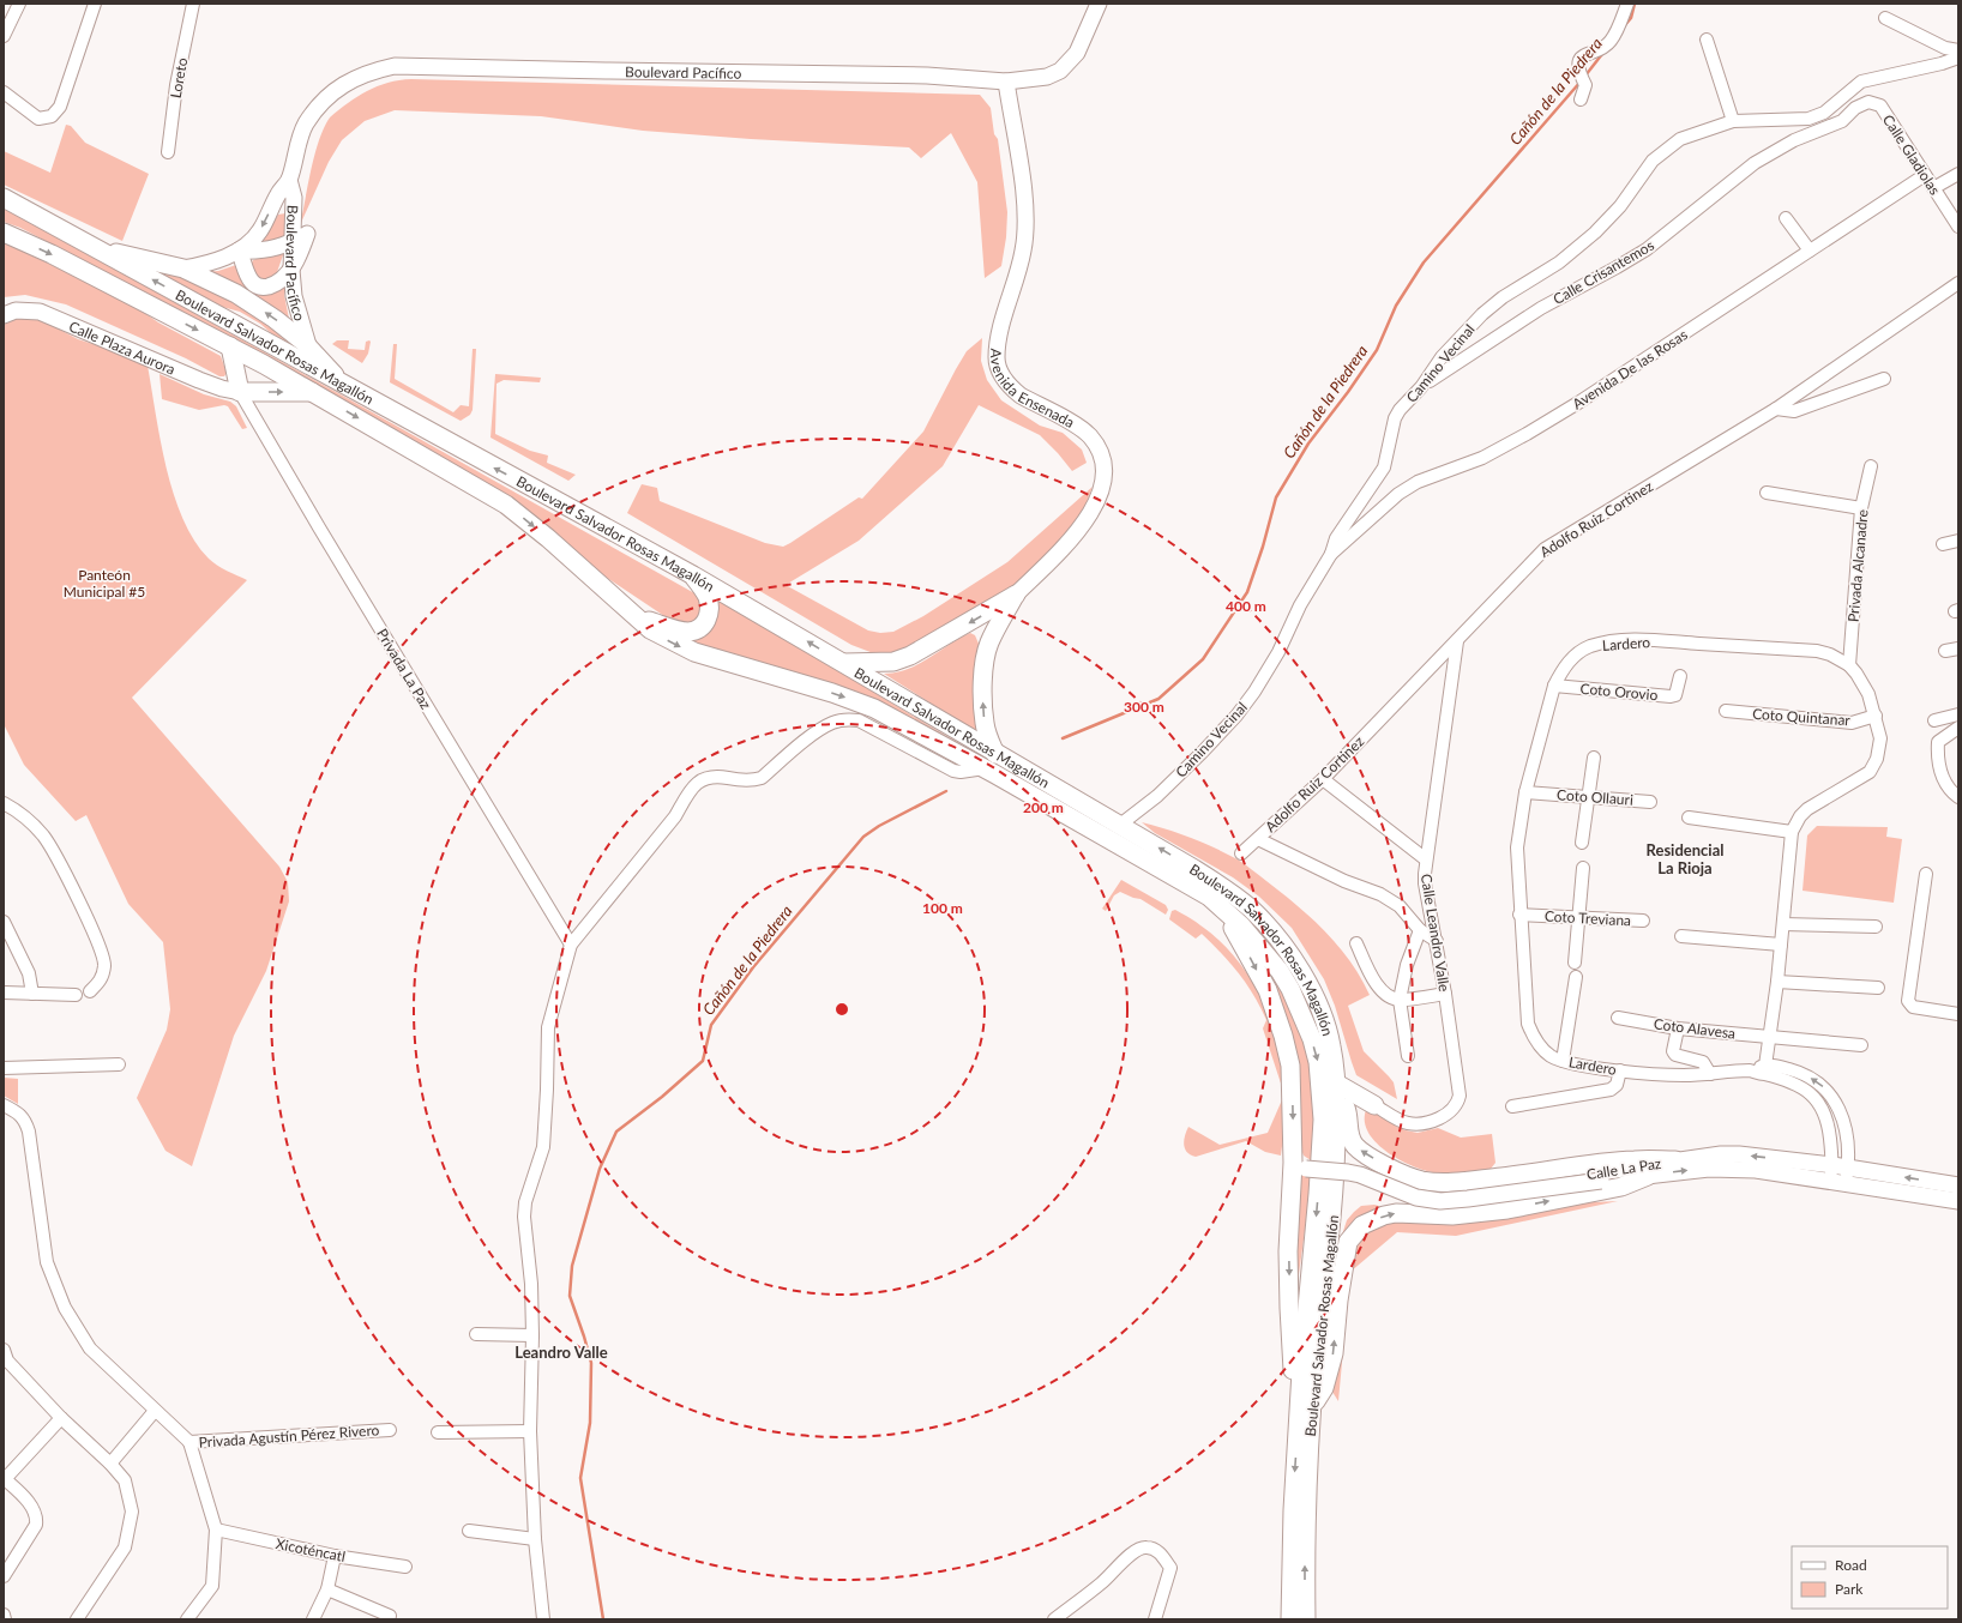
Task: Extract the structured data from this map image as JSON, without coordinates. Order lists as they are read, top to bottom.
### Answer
{
  "streets": {
    "highway": ["Boulevard Salvador Rosas Magallón"],
    "main road": [
      "Boulevard Pacífico",
      "Calle Plaza Aurora",
      "Avenida Ensenada",
      "Calle La Paz"
    ],
    "street": [
      "Loreto",
      "Calle Gladiolas",
      "Calle Crisantemos",
      "Camino Vecinal",
      "Avenida De las Rosas",
      "Adolfo Ruiz Cortinez",
      "Privada Alcanadre",
      "Lardero",
      "Privada La Paz",
      "Coto Orovio",
      "Coto Quintanar",
      "Coto Ollauri",
      "Coto Treviana",
      "Calle Leandro Valle",
      "Coto Alavesa",
      "Privada Agustín Pérez Rivero",
      "Xicoténcatl"
    ]
  },
  "crossings": [
    ["Boulevard Pacífico", "Avenida Ensenada"],
    ["Calle Gladiolas", "Calle Crisantemos"],
    ["Calle Gladiolas", "Avenida De las Rosas"],
    ["Calle Crisantemos", "Camino Vecinal"],
    ["Boulevard Salvador Rosas Magallón", "Camino Vecinal"],
    ["Calle Plaza Aurora", "Privada La Paz"],
    ["Camino Vecinal", "Avenida De las Rosas"],
    ["Adolfo Ruiz Cortinez", "Calle Leandro Valle"],
    ["Privada Alcanadre", "Lardero"],
    ["Lardero", "Coto Orovio"],
    ["Lardero", "Coto Quintanar"],
    ["Lardero", "Coto Ollauri"],
    ["Lardero", "Coto Treviana"],
    ["Lardero", "Coto Alavesa"]
  ],
  "districts": ["Residencial La Rioja", "Leandro Valle"],
  "water": ["Cañón de la Piedrera"],
  "parks": ["Panteón Municipal #5"],
  "legend": ["Road", "Park"],
  "rings": [
    "400 m",
    "300 m",
    "200 m",
    "100 m"
  ]
}
